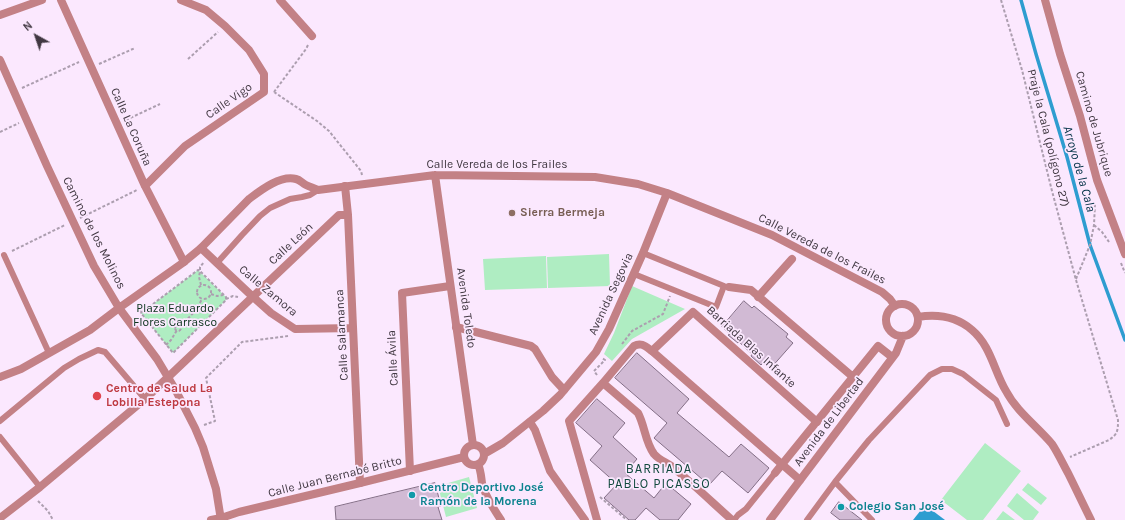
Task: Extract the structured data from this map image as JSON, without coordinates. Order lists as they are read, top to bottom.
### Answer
{
  "streets": {
    "street": [
      "Calle Vigo",
      "Camino de Jubrique",
      "Calle La Coruña",
      "Calle Vereda de los Frailes",
      "Camino de los Molinos",
      "Calle León",
      "Calle Zamora",
      "Avenida Segovia",
      "Avenida Toledo",
      "Calle Salamanca",
      "Barriada Blas Infante",
      "Calle Ávila",
      "Avenida de Libertad",
      "Calle Juan Bernabé Britto"
    ],
    "path": ["Praje la Cala (polígono 27)"]
  },
  "crossings": [
    ["Calle Vigo", "Calle La Coruña"],
    ["Calle Vereda de los Frailes", "Avenida Segovia"],
    ["Calle Vereda de los Frailes", "Avenida Toledo"],
    ["Calle Vereda de los Frailes", "Calle Salamanca"],
    ["Calle Vereda de los Frailes", "Avenida de Libertad"],
    ["Camino de los Molinos", "Calle Juan Bernabé Britto"],
    ["Calle León", "Calle Zamora"],
    ["Calle León", "Calle Salamanca"],
    ["Calle Zamora", "Calle Salamanca"],
    ["Avenida Segovia", "Avenida Toledo"],
    ["Avenida Segovia", "Calle Juan Bernabé Britto"],
    ["Avenida Toledo", "Calle Ávila"],
    ["Avenida Toledo", "Calle Juan Bernabé Britto"],
    ["Calle Salamanca", "Calle Juan Bernabé Britto"],
    ["Calle Ávila", "Calle Juan Bernabé Britto"]
  ],
  "districts": ["BARRIADA PABLO PICASSO"],
  "water": ["Arroyo de la Cala"],
  "parks": ["Plaza Eduardo Flores Carrasco"],
  "places": [
    "Sierra Bermeja",
    "Centro de Salud La Lobilla Estepona",
    "Centro Deportivo José Ramón de la Morena",
    "Colegio San José"
  ],
  "north": "top left"
}
